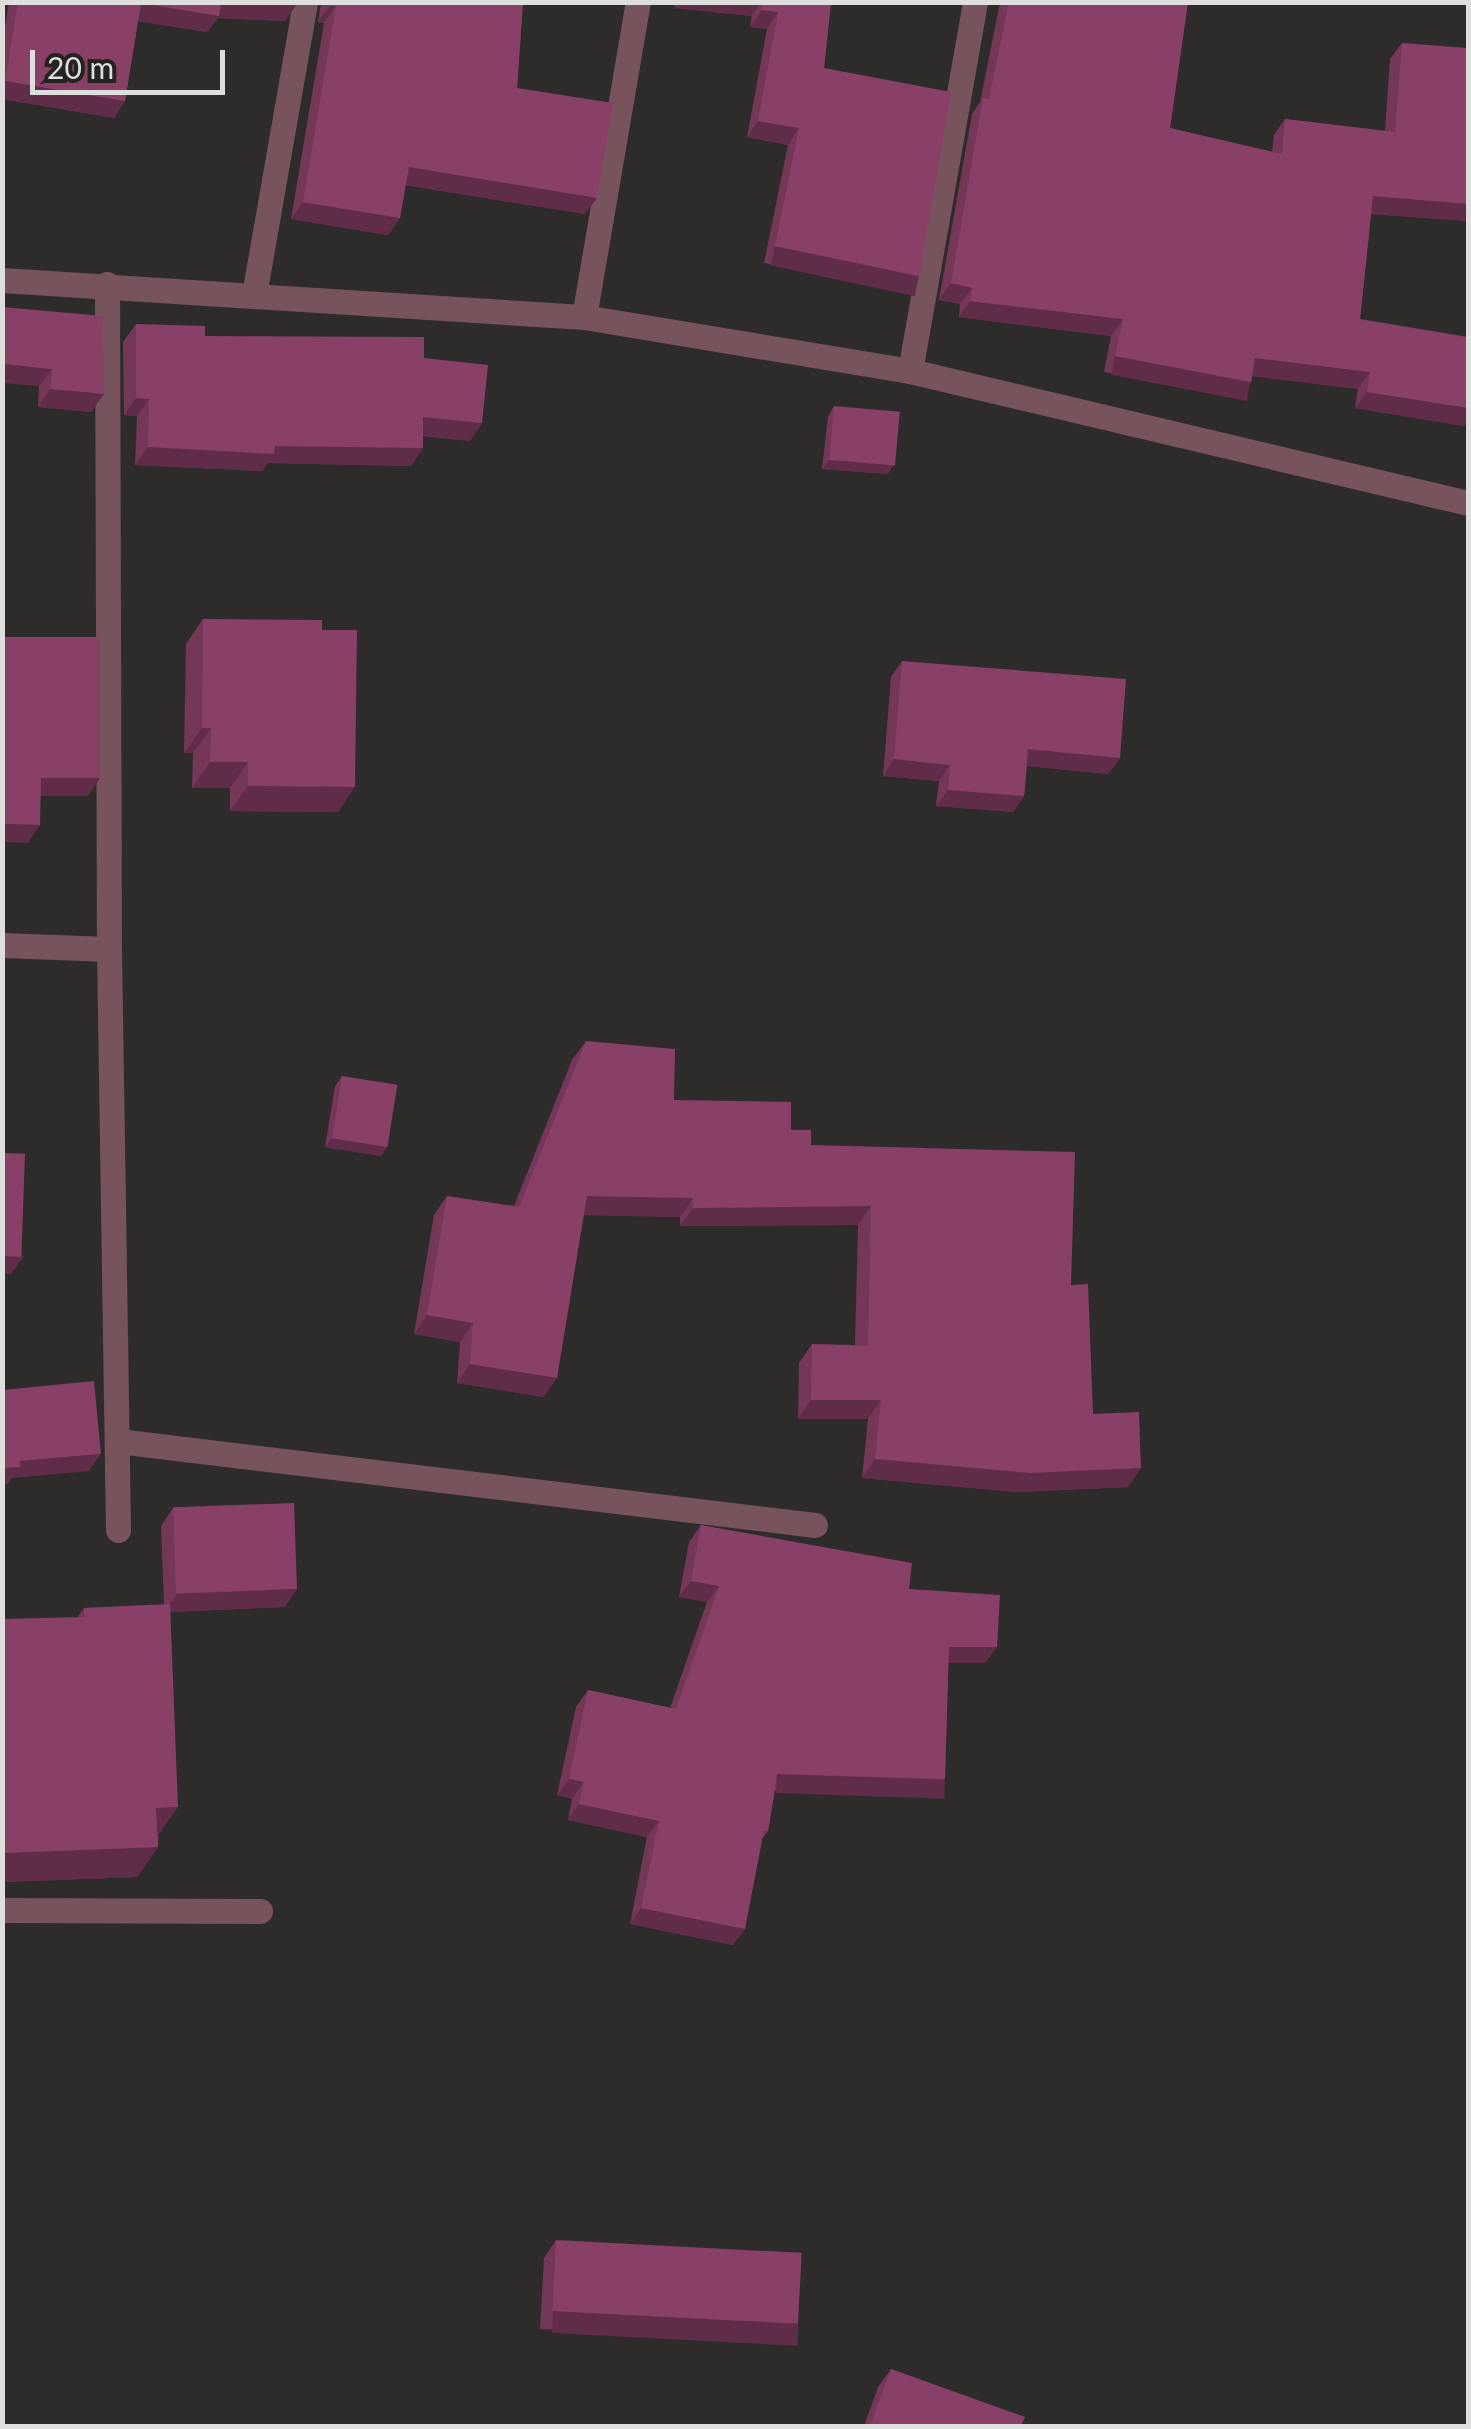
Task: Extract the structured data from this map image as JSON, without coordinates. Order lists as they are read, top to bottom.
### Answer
{
  "scale_bar": "20 m"
}
